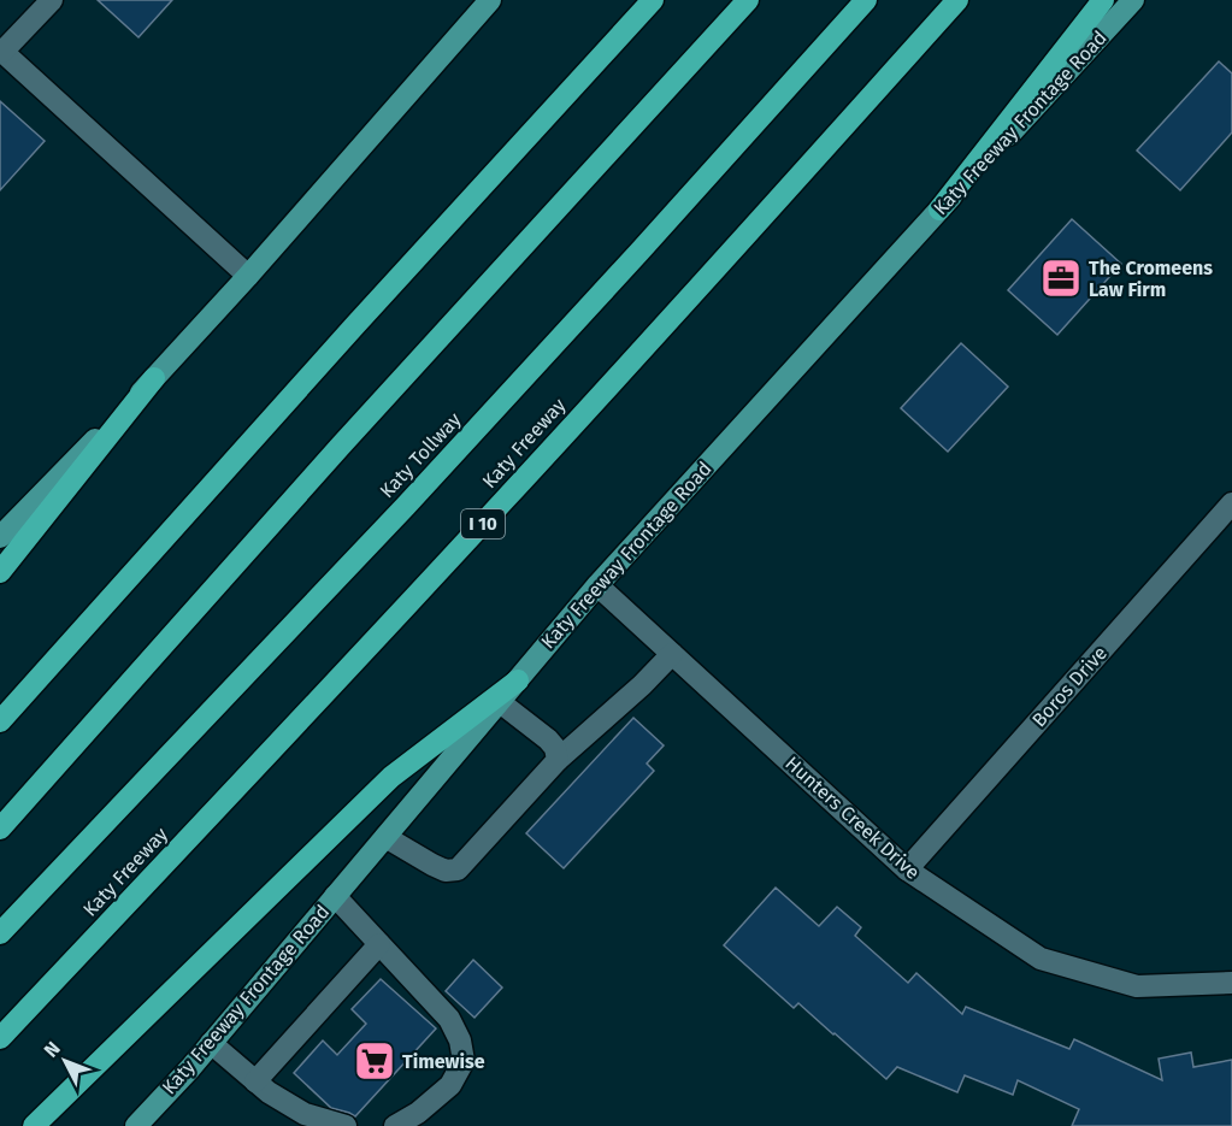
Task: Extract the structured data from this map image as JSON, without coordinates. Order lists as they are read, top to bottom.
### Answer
{
  "streets": {
    "highway": ["Katy Freeway", "Katy Tollway", "I 10"],
    "main road": ["Katy Freeway Frontage Road"],
    "street": ["Boros Drive", "Hunters Creek Drive"]
  },
  "crossings": [
    ["Katy Freeway Frontage Road", "Hunters Creek Drive"],
    ["Boros Drive", "Hunters Creek Drive"]
  ],
  "places": {
    "office": ["The Cromeens Law Firm"],
    "supermarket": ["Timewise"]
  },
  "north": "top left"
}
